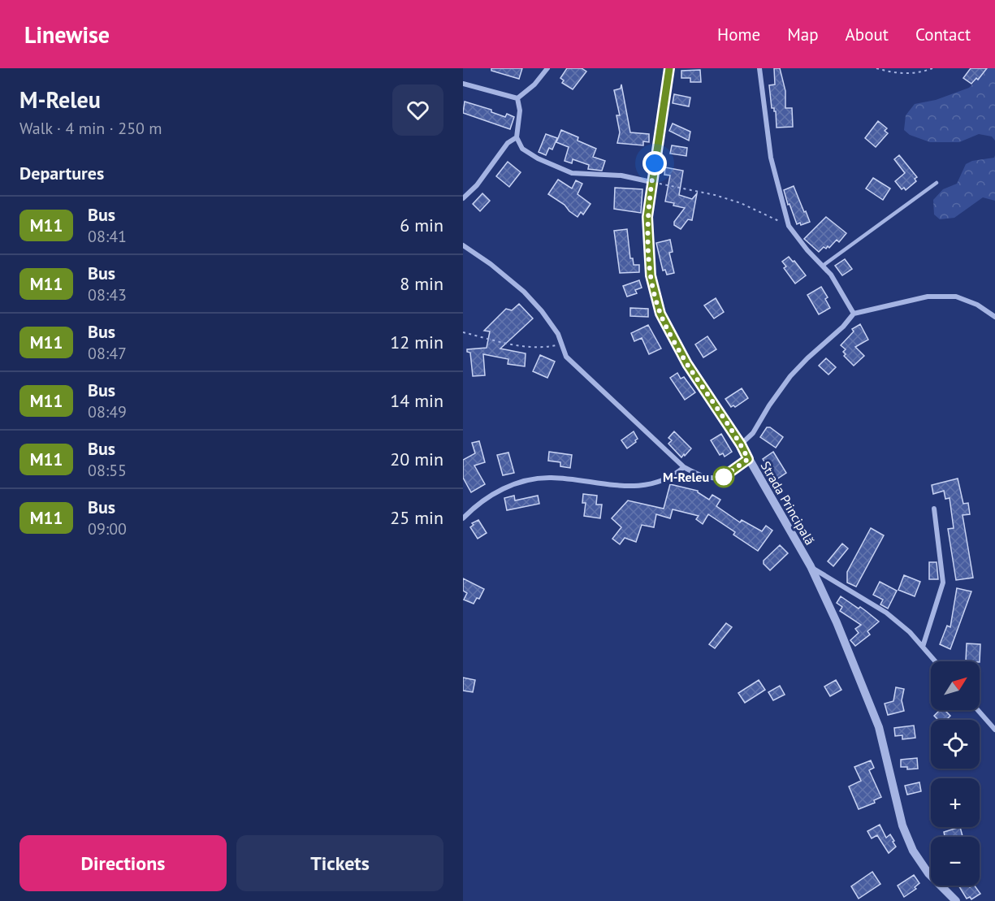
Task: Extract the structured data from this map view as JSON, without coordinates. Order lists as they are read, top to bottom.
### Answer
{
  "streets": {
    "street": ["Strada Principală"]
  },
  "places": ["M-Releu"],
  "lines": ["bus line M11"],
  "north": "top right",
  "page": {
    "header": "Linewise",
    "nav": [
      "Home",
      "Map",
      "About",
      "Contact"
    ],
    "heading": [
      ["M-Releu", "Walk · 4 min · 250 m"],
      "Departures"
    ],
    "list": [
      {
        "mark": "M11",
        "name": "Bus",
        "note": "08:41",
        "value": "6 min"
      },
      {
        "mark": "M11",
        "name": "Bus",
        "note": "08:43",
        "value": "8 min"
      },
      {
        "mark": "M11",
        "name": "Bus",
        "note": "08:47",
        "value": "12 min"
      },
      {
        "mark": "M11",
        "name": "Bus",
        "note": "08:49",
        "value": "14 min"
      },
      {
        "mark": "M11",
        "name": "Bus",
        "note": "08:55",
        "value": "20 min"
      },
      {
        "mark": "M11",
        "name": "Bus",
        "note": "09:00",
        "value": "25 min"
      }
    ],
    "map_buttons": ["+", "−"],
    "buttons": ["Directions", "Tickets"]
  }
}
